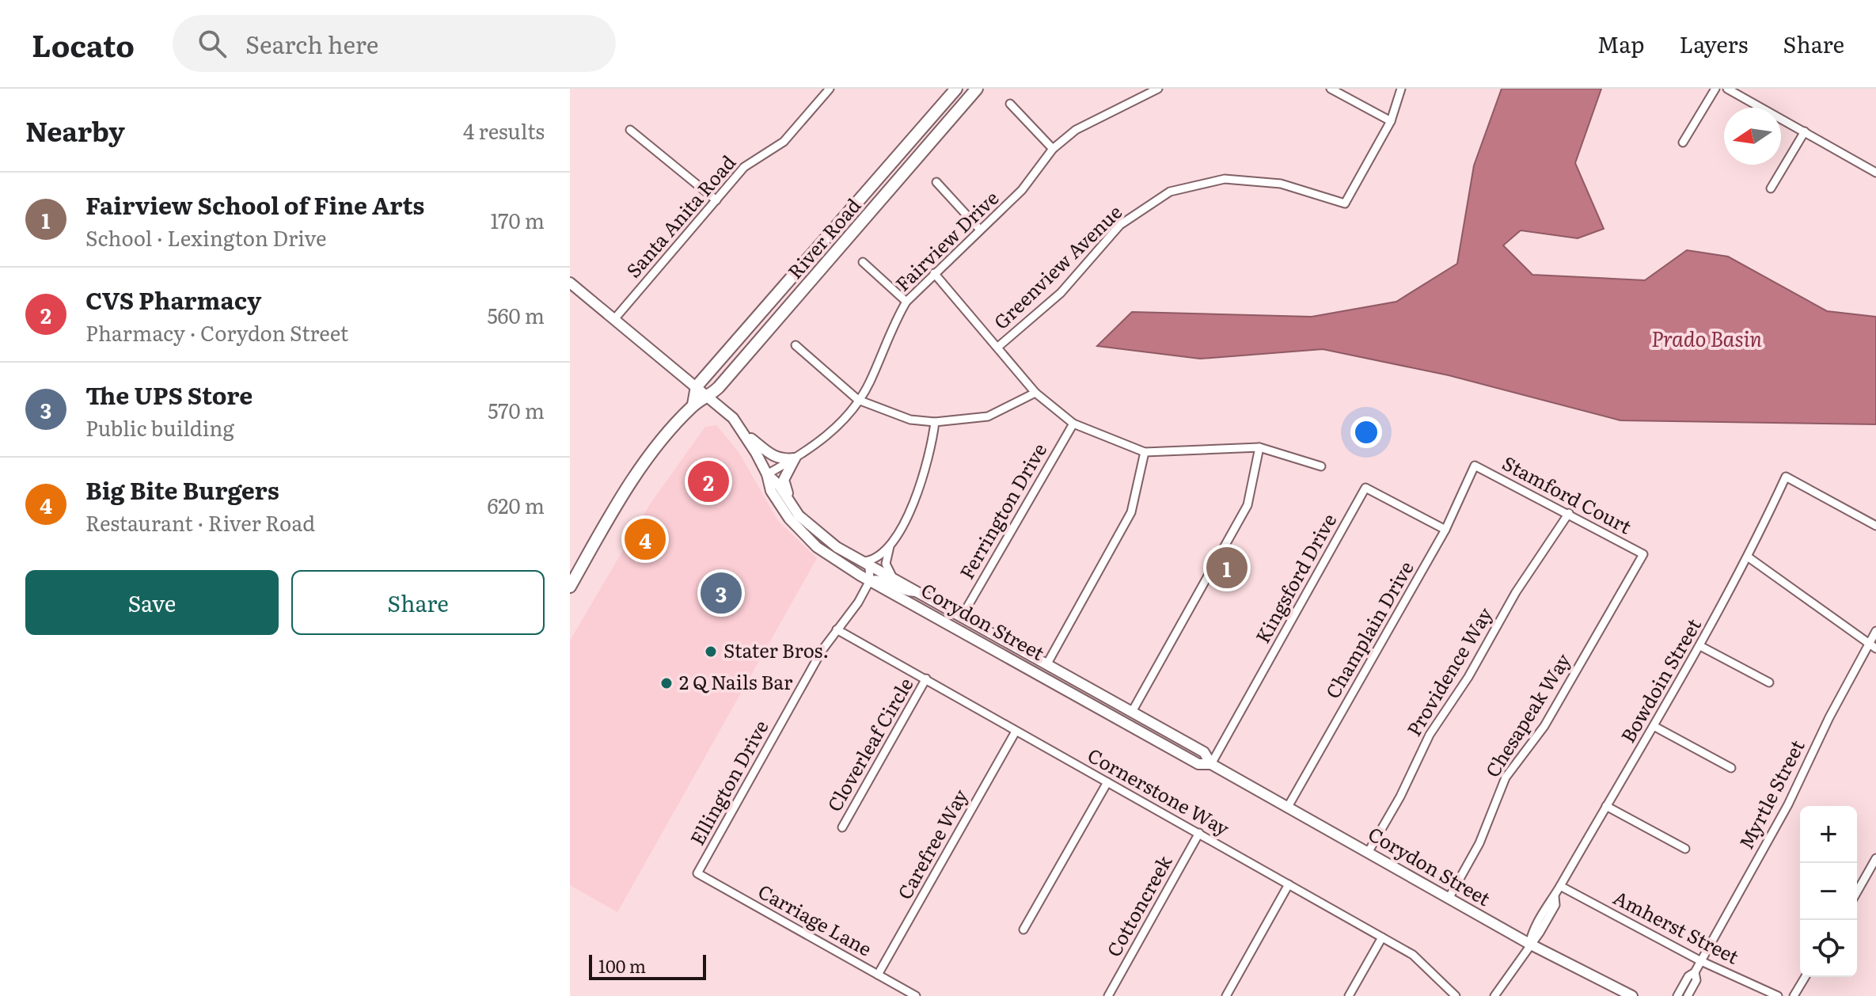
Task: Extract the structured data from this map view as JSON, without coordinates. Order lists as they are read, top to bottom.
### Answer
{
  "streets": {
    "main road": ["River Road", "Corydon Street"],
    "street": [
      "Santa Anita Road",
      "Fairview Drive",
      "Greenview Avenue",
      "Stamford Court",
      "Ferrington Drive",
      "Kingsford Drive",
      "Champlain Drive",
      "Providence Way",
      "Bowdoin Street",
      "Chesapeak Way",
      "Cloverleaf Circle",
      "Ellington Drive",
      "Cornerstone Way",
      "Myrtle Street",
      "Carefree Way",
      "Cottoncreek",
      "Carriage Lane",
      "Amherst Street"
    ]
  },
  "crossings": [
    ["Santa Anita Road", "Corydon Street"],
    ["River Road", "Corydon Street"],
    ["Fairview Drive", "Corydon Street"],
    ["Stamford Court", "Champlain Drive"],
    ["Stamford Court", "Providence Way"],
    ["Stamford Court", "Chesapeak Way"],
    ["Ferrington Drive", "Corydon Street"],
    ["Kingsford Drive", "Corydon Street"],
    ["Kingsford Drive", "Champlain Drive"],
    ["Corydon Street", "Champlain Drive"],
    ["Corydon Street", "Providence Way"],
    ["Corydon Street", "Bowdoin Street"],
    ["Corydon Street", "Chesapeak Way"],
    ["Corydon Street", "Ellington Drive"],
    ["Bowdoin Street", "Amherst Street"],
    ["Cloverleaf Circle", "Cornerstone Way"],
    ["Ellington Drive", "Cornerstone Way"],
    ["Ellington Drive", "Carriage Lane"],
    ["Cornerstone Way", "Carefree Way"],
    ["Cornerstone Way", "Cottoncreek"],
    ["Myrtle Street", "Amherst Street"],
    ["Carefree Way", "Carriage Lane"]
  ],
  "water": ["Prado Basin"],
  "places": ["Stater Bros.", "2 Q Nails Bar"],
  "scale_bar": "100 m",
  "north": "left",
  "page": {
    "header": "Locato",
    "search": "Search here",
    "nav": ["Map", "Layers", "Share"],
    "heading": ["Nearby", "4 results"],
    "list": [
      {
        "mark": "1",
        "name": "Fairview School of Fine Arts",
        "note": "School · Lexington Drive",
        "value": "170 m"
      },
      {
        "mark": "2",
        "name": "CVS Pharmacy",
        "note": "Pharmacy · Corydon Street",
        "value": "560 m"
      },
      {
        "mark": "3",
        "name": "The UPS Store",
        "note": "Public building",
        "value": "570 m"
      },
      {
        "mark": "4",
        "name": "Big Bite Burgers",
        "note": "Restaurant · River Road",
        "value": "620 m"
      }
    ],
    "pins": [
      "2",
      "4",
      "1",
      "3"
    ],
    "buttons": ["Save", "Share"],
    "map_buttons": ["+", "−"],
    "scale": "100 m"
  }
}
